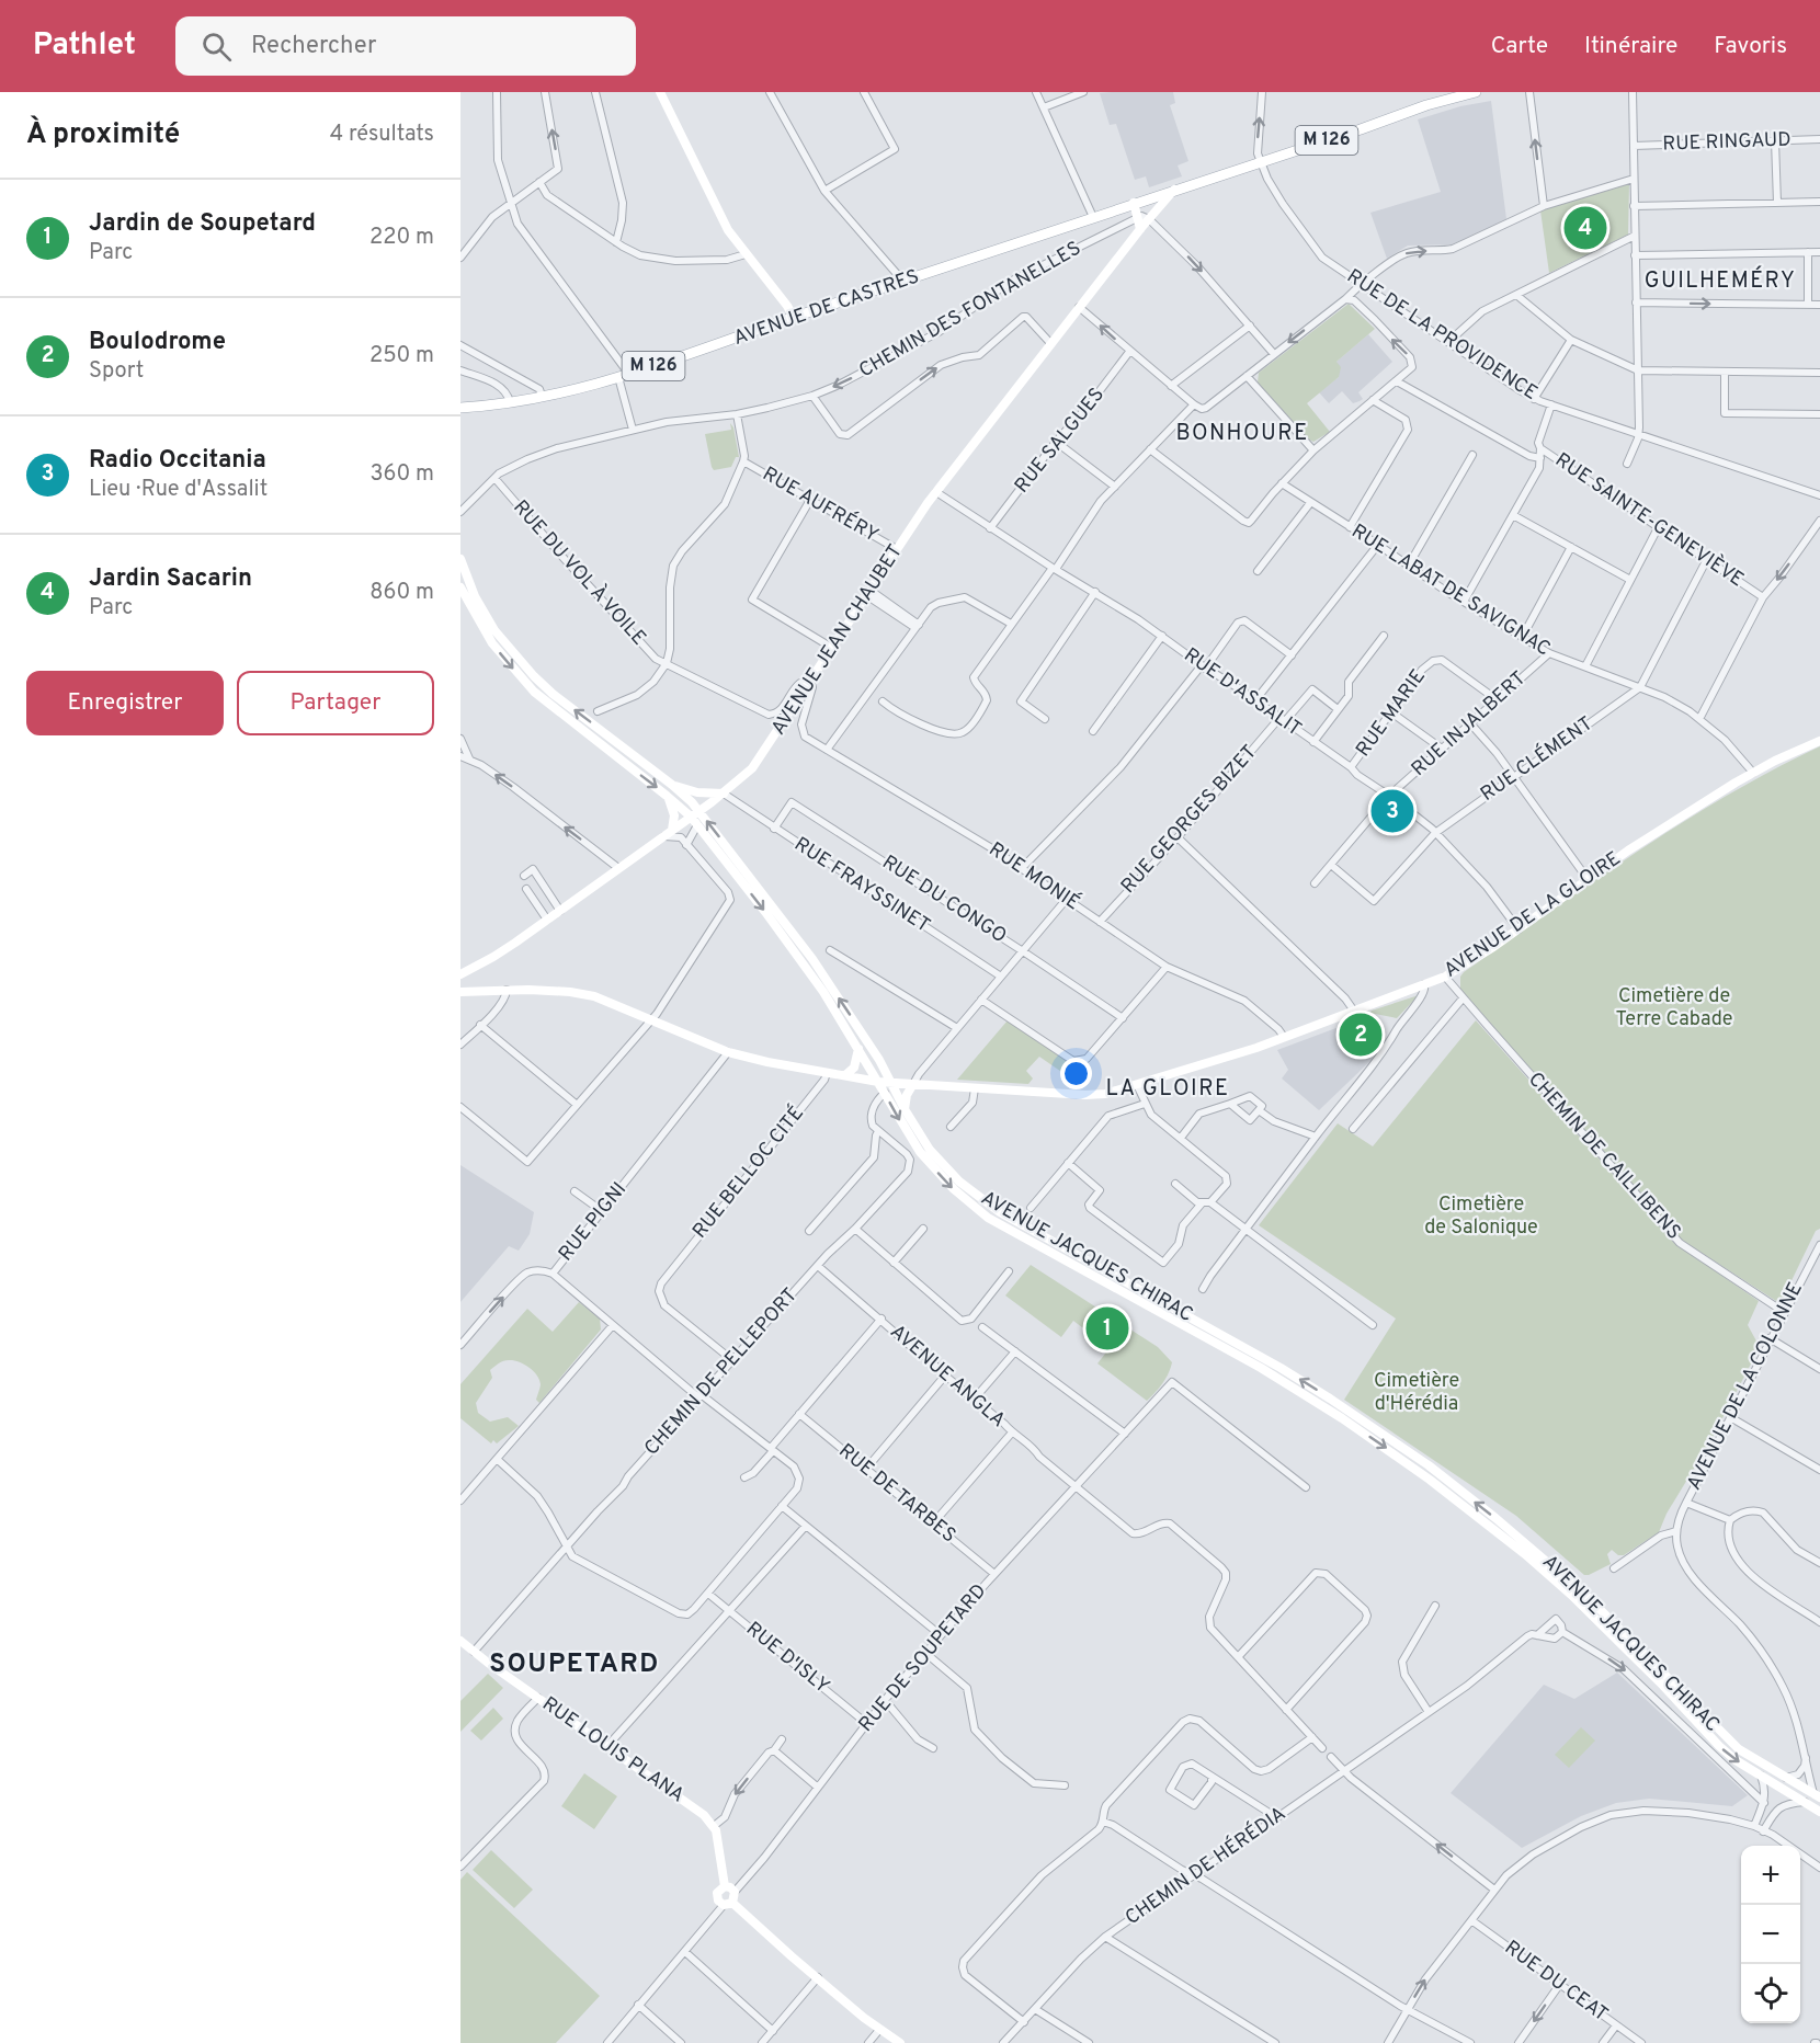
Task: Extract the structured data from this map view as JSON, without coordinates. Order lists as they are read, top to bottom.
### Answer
{
  "streets": {
    "main road": [
      "M 126",
      "AVENUE DE CASTRES",
      "AVENUE JEAN CHAUBET",
      "AVENUE DE LA GLOIRE",
      "AVENUE JACQUES CHIRAC",
      "RUE LOUIS PLANA"
    ],
    "street": [
      "RUE RINGAUD",
      "CHEMIN DES FONTANELLES",
      "RUE DE LA PROVIDENCE",
      "RUE SALGUES",
      "RUE AUFRÉRY",
      "RUE SAINTE-GENEVIÈVE",
      "RUE DU VOL À VOILE",
      "RUE LABAT DE SAVIGNAC",
      "RUE D'ASSALIT",
      "RUE MARIE",
      "RUE INJALBERT",
      "RUE CLÉMENT",
      "RUE GEORGES BIZET",
      "RUE MONIÉ",
      "RUE FRAYSSINET",
      "RUE DU CONGO",
      "CHEMIN DE CAILLIBENS",
      "RUE BELLOC CITÉ",
      "RUE PIGNI",
      "CHEMIN DE PELLEPORT",
      "AVENUE ANGLA",
      "AVENUE DE LA COLONNE",
      "RUE DE TARBES",
      "RUE D'ISLY",
      "RUE DE SOUPETARD",
      "CHEMIN DE HÉRÉDIA",
      "RUE DU CEAT"
    ]
  },
  "crossings": [
    ["M 126", "AVENUE DE CASTRES"],
    ["M 126", "RUE DE LA PROVIDENCE"],
    ["M 126", "AVENUE JEAN CHAUBET"],
    ["CHEMIN DES FONTANELLES", "RUE DU VOL À VOILE"],
    ["RUE DE LA PROVIDENCE", "RUE SAINTE-GENEVIÈVE"],
    ["RUE SALGUES", "RUE D'ASSALIT"],
    ["RUE AUFRÉRY", "AVENUE JEAN CHAUBET"],
    ["RUE DU VOL À VOILE", "AVENUE JEAN CHAUBET"],
    ["RUE LABAT DE SAVIGNAC", "RUE INJALBERT"],
    ["RUE LABAT DE SAVIGNAC", "RUE CLÉMENT"],
    ["RUE LABAT DE SAVIGNAC", "AVENUE DE LA GLOIRE"],
    ["AVENUE JEAN CHAUBET", "RUE D'ASSALIT"],
    ["AVENUE JEAN CHAUBET", "RUE MONIÉ"],
    ["AVENUE JEAN CHAUBET", "RUE FRAYSSINET"],
    ["AVENUE JEAN CHAUBET", "AVENUE JACQUES CHIRAC"],
    ["RUE D'ASSALIT", "RUE MARIE"],
    ["RUE D'ASSALIT", "RUE INJALBERT"],
    ["RUE D'ASSALIT", "RUE CLÉMENT"],
    ["RUE D'ASSALIT", "RUE GEORGES BIZET"],
    ["RUE D'ASSALIT", "AVENUE DE LA GLOIRE"],
    ["RUE MARIE", "RUE INJALBERT"],
    ["RUE INJALBERT", "RUE CLÉMENT"],
    ["RUE GEORGES BIZET", "RUE MONIÉ"],
    ["RUE MONIÉ", "AVENUE DE LA GLOIRE"],
    ["RUE FRAYSSINET", "RUE DU CONGO"],
    ["AVENUE DE LA GLOIRE", "CHEMIN DE CAILLIBENS"],
    ["AVENUE DE LA GLOIRE", "RUE BELLOC CITÉ"],
    ["AVENUE DE LA GLOIRE", "RUE PIGNI"],
    ["AVENUE DE LA GLOIRE", "AVENUE JACQUES CHIRAC"],
    ["CHEMIN DE CAILLIBENS", "AVENUE DE LA COLONNE"],
    ["RUE BELLOC CITÉ", "CHEMIN DE PELLEPORT"],
    ["RUE PIGNI", "CHEMIN DE PELLEPORT"],
    ["CHEMIN DE PELLEPORT", "AVENUE ANGLA"],
    ["CHEMIN DE PELLEPORT", "RUE LOUIS PLANA"],
    ["AVENUE ANGLA", "RUE DE SOUPETARD"],
    ["RUE DE TARBES", "RUE DE SOUPETARD"],
    ["RUE D'ISLY", "RUE DE SOUPETARD"]
  ],
  "one_way": ["CHEMIN DES FONTANELLES"],
  "districts": [
    "GUILHEMÉRY",
    "BONHOURE",
    "LA GLOIRE",
    "SOUPETARD"
  ],
  "parks": ["Cimetière de Terre Cabade", "Cimetière de Salonique", "Cimetière d'Hérédia"],
  "page": {
    "header": "Pathlet",
    "search": "Rechercher",
    "nav": ["Carte", "Itinéraire", "Favoris"],
    "heading": ["À proximité", "4 résultats"],
    "list": [
      {
        "mark": "1",
        "name": "Jardin de Soupetard",
        "note": "Parc",
        "value": "220 m"
      },
      {
        "mark": "2",
        "name": "Boulodrome",
        "note": "Sport",
        "value": "250 m"
      },
      {
        "mark": "3",
        "name": "Radio Occitania",
        "note": "Lieu · Rue d'Assalit",
        "value": "360 m"
      },
      {
        "mark": "4",
        "name": "Jardin Sacarin",
        "note": "Parc",
        "value": "860 m"
      }
    ],
    "pins": [
      "4",
      "3",
      "2",
      "1"
    ],
    "buttons": ["Enregistrer", "Partager"],
    "map_buttons": ["+", "−"]
  }
}
